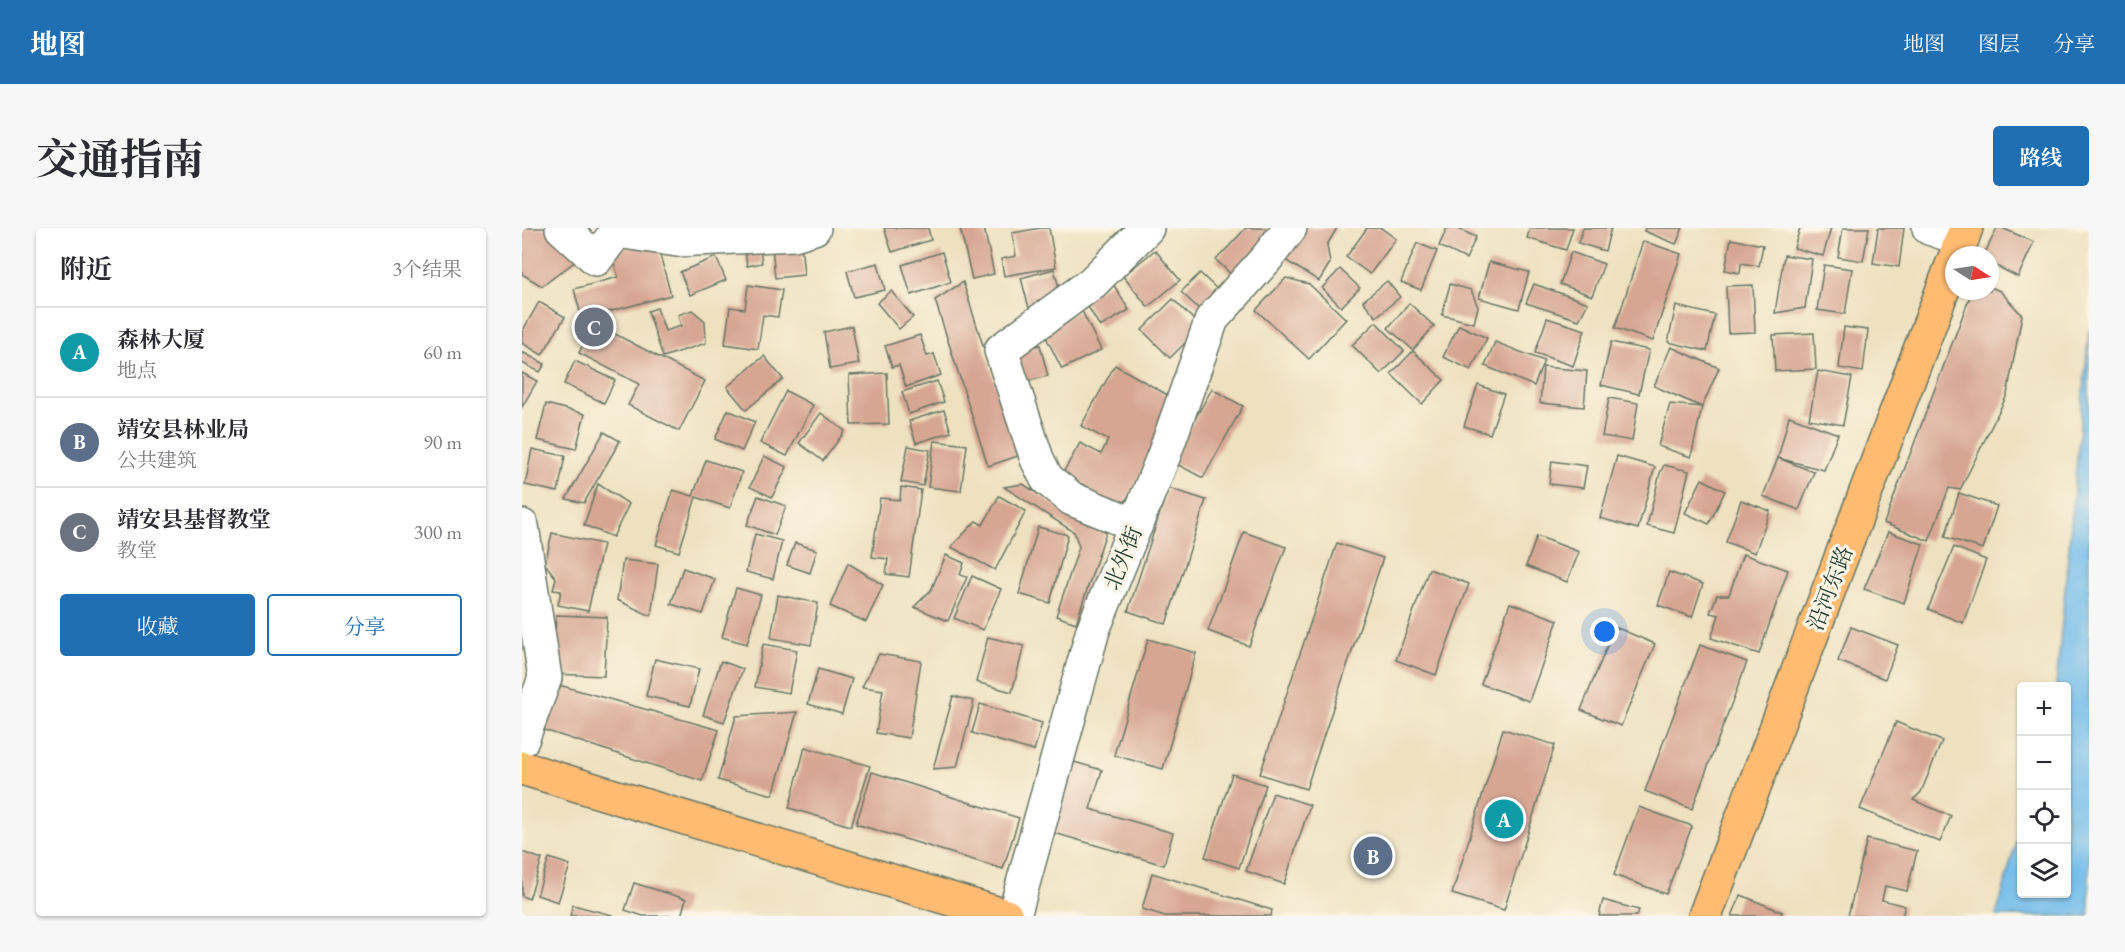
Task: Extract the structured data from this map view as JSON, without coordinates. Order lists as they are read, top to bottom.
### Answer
{
  "streets": {
    "main road": ["沿河东路"],
    "street": ["北外街"]
  },
  "north": "right",
  "page": {
    "header": "地图",
    "nav": ["地图", "图层", "分享"],
    "title": "交通指南",
    "buttons": [
      "路线",
      ["收藏", "分享"]
    ],
    "heading": ["附近", "3个结果"],
    "pins": ["C", "A", "B"],
    "list": [
      {
        "mark": "A",
        "name": "森林大厦",
        "note": "地点",
        "value": "60 m"
      },
      {
        "mark": "B",
        "name": "靖安县林业局",
        "note": "公共建筑",
        "value": "90 m"
      },
      {
        "mark": "C",
        "name": "靖安县基督教堂",
        "note": "教堂",
        "value": "300 m"
      }
    ],
    "map_buttons": ["+", "−"]
  }
}
